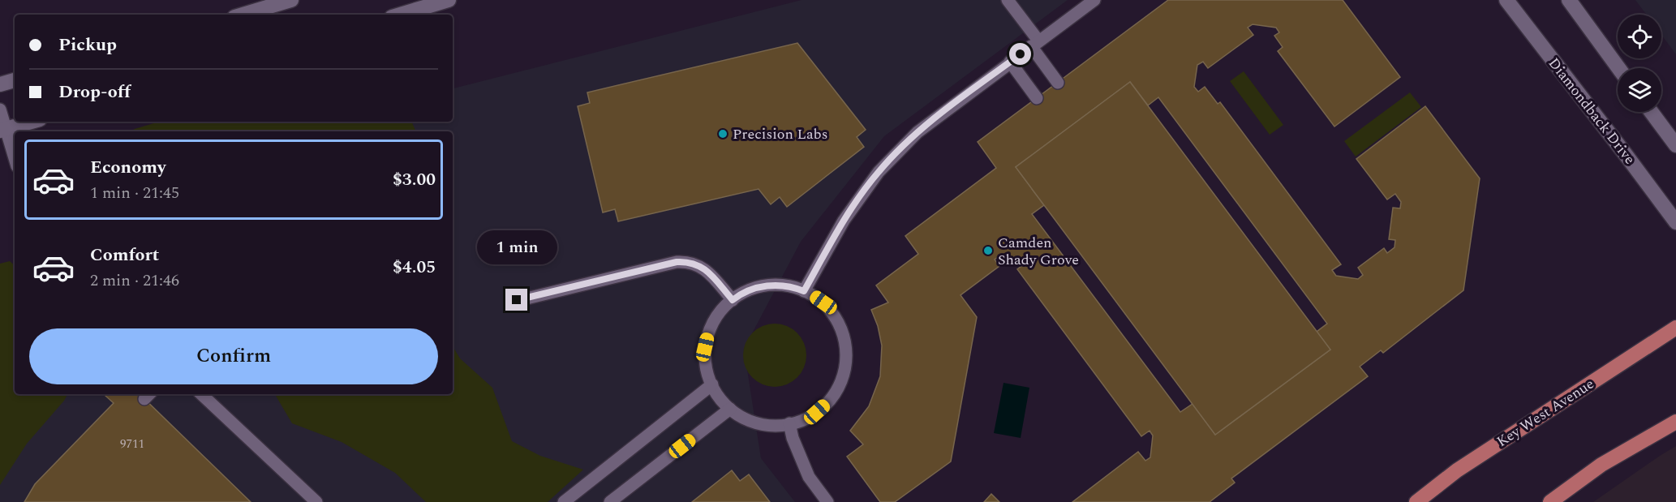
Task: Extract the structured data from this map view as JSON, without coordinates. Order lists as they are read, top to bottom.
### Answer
{
  "streets": {
    "main road": ["Key West Avenue"],
    "street": ["Diamondback Drive"]
  },
  "places": ["Precision Labs", "Camden Shady Grove"],
  "house_numbers": ["9711"],
  "page": {
    "banner": ["Pickup", "Drop-off"],
    "list": [
      {
        "name": "Economy",
        "note": "1 min · 21:45",
        "value": "$3.00"
      },
      {
        "name": "Comfort",
        "note": "2 min · 21:46",
        "value": "$4.05"
      }
    ],
    "bubble": "1 min",
    "buttons": "Confirm"
  }
}
